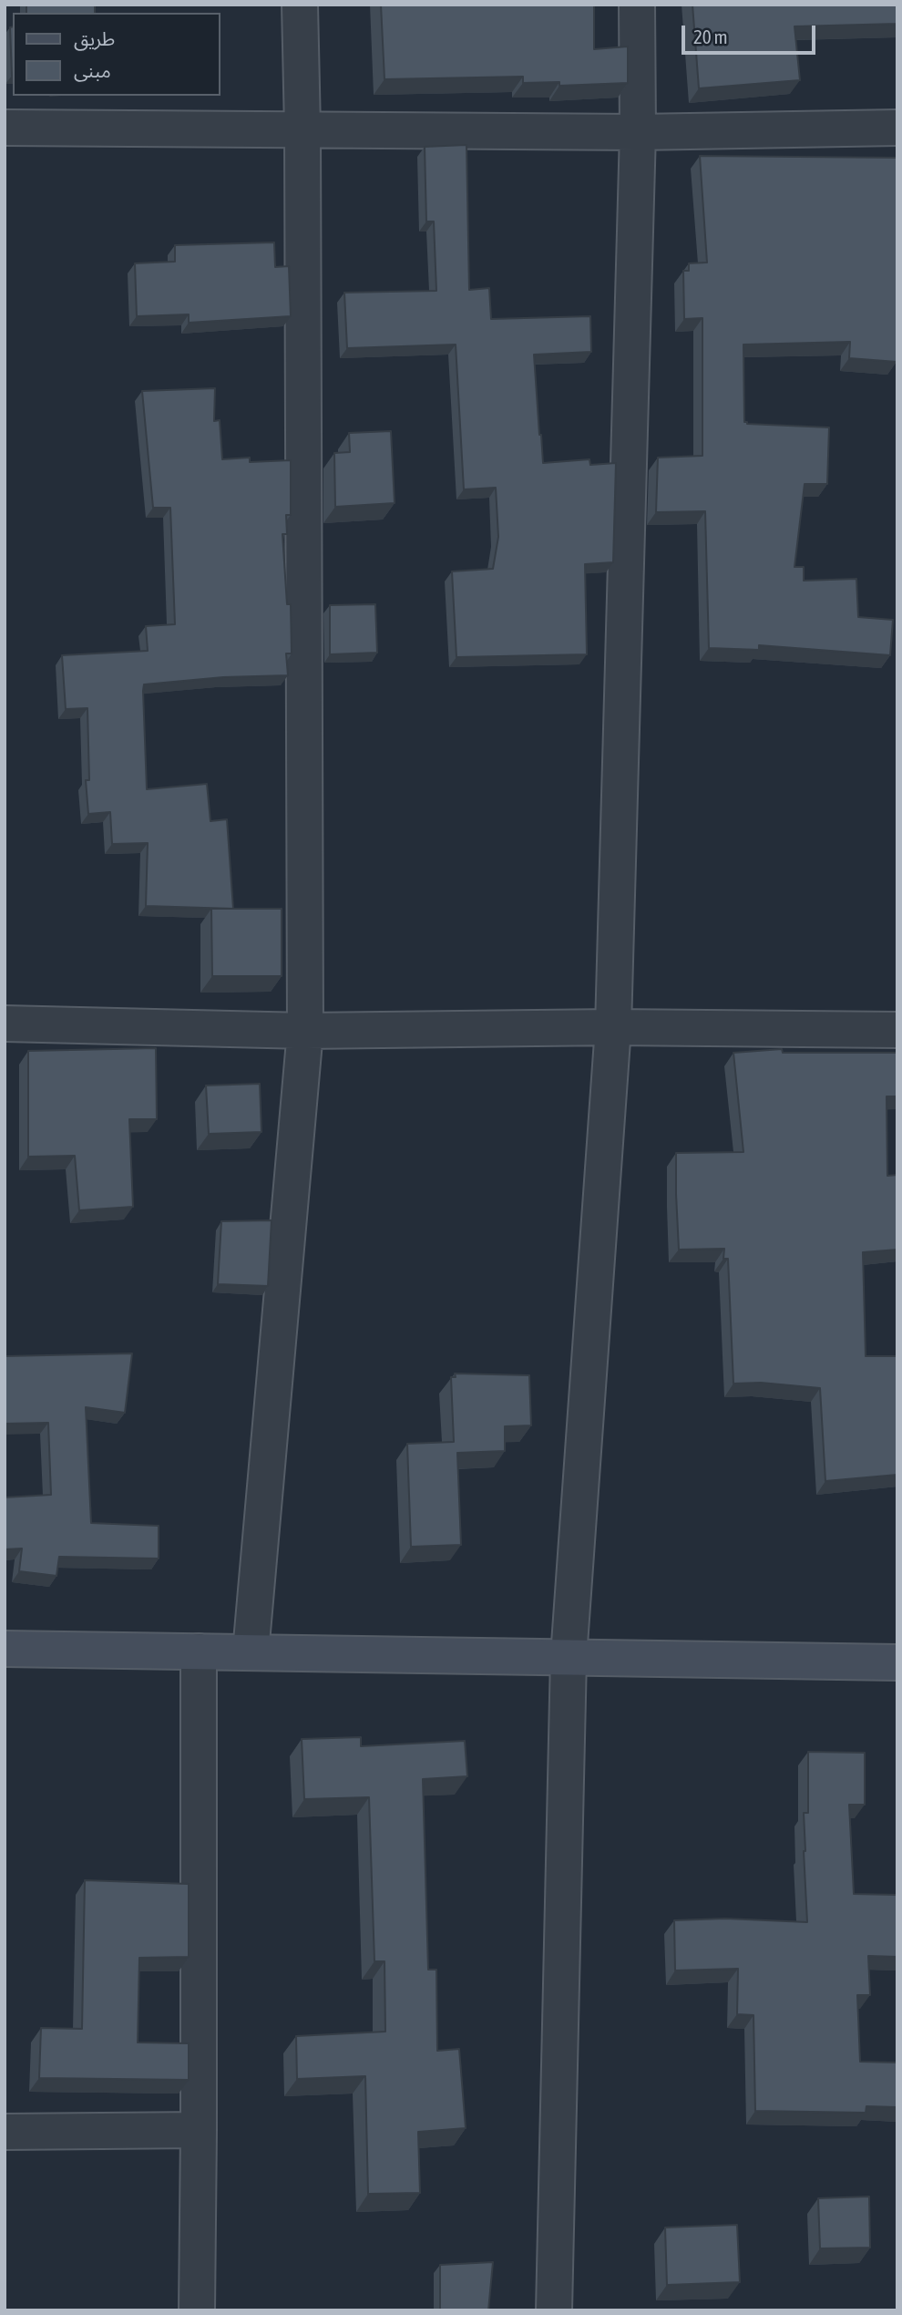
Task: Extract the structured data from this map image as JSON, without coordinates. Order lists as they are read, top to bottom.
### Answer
{
  "legend": ["طريق", "مبنى"],
  "scale_bar": "20 m"
}
